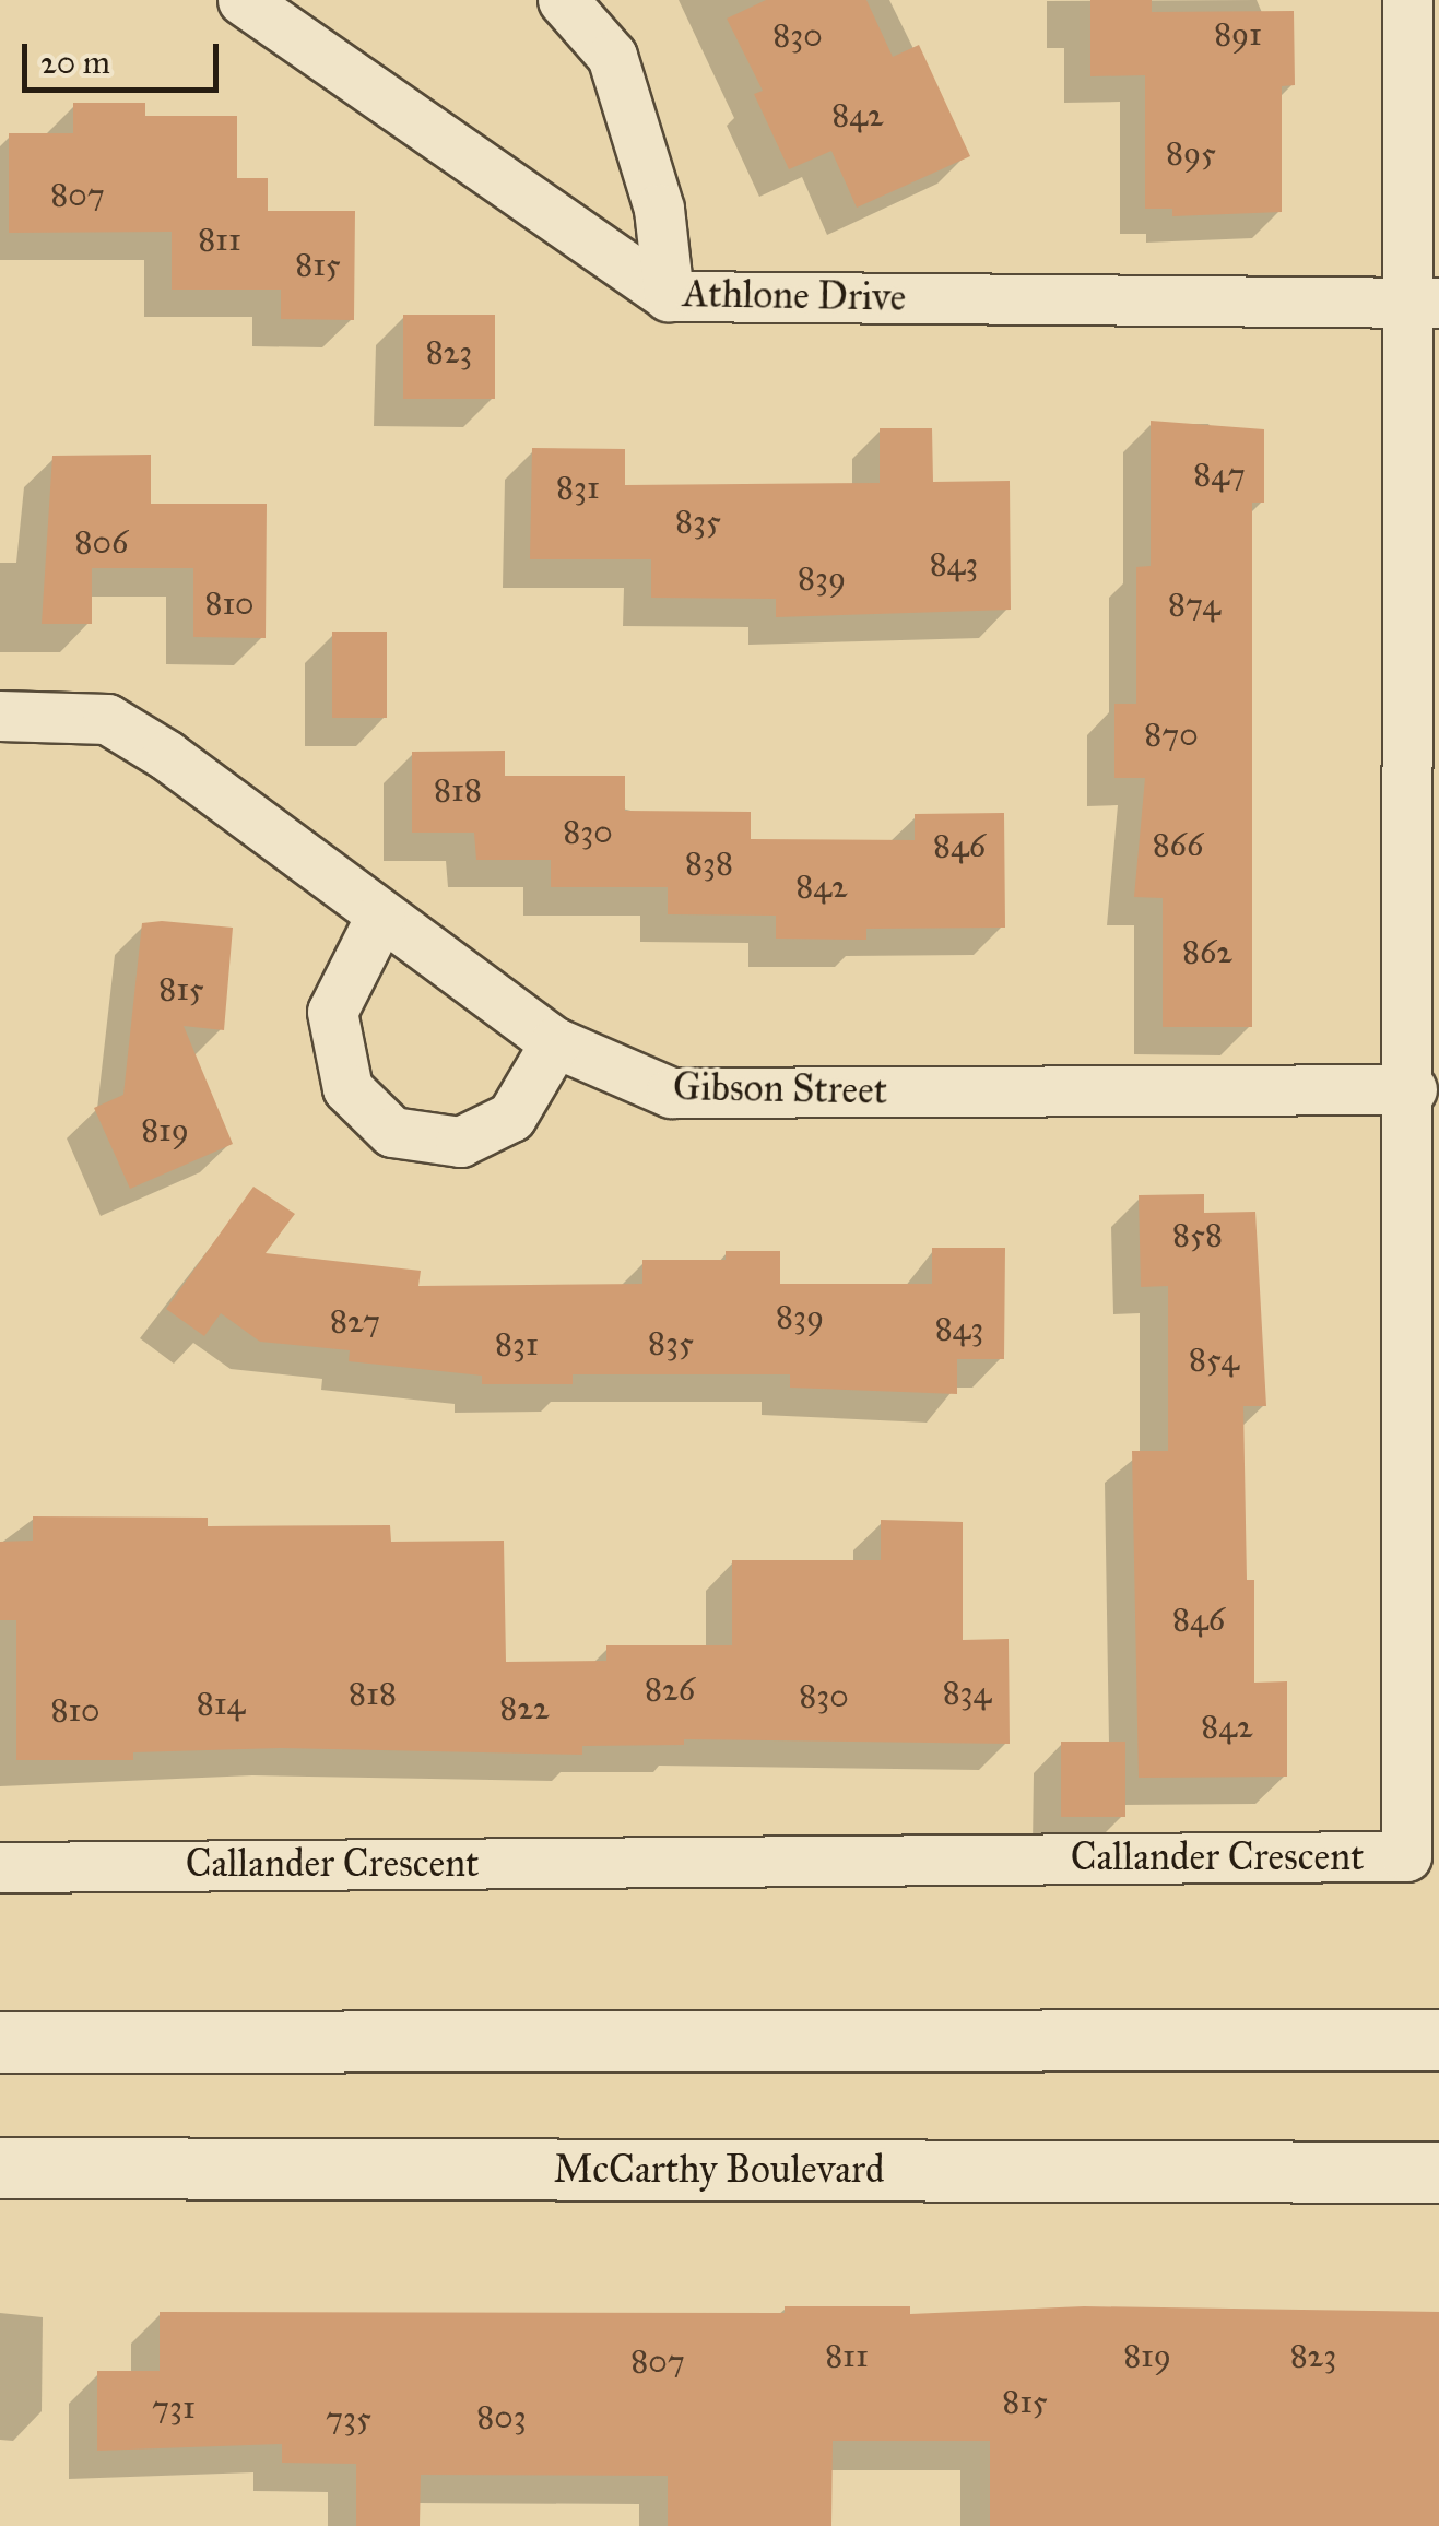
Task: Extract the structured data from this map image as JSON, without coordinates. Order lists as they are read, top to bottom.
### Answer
{
  "streets": {
    "main road": ["McCarthy Boulevard"],
    "street": ["Athlone Drive", "Gibson Street", "Callander Crescent"]
  },
  "crossings": [
    ["Athlone Drive", "Callander Crescent"],
    ["Gibson Street", "Callander Crescent"]
  ],
  "house_numbers": [
    "891",
    "830",
    "842",
    "895",
    "807",
    "811",
    "815",
    "823",
    "847",
    "831",
    "835",
    "806",
    "843",
    "839",
    "810",
    "874",
    "870",
    "818",
    "830",
    "866",
    "846",
    "838",
    "842",
    "862",
    "815",
    "819",
    "858",
    "839",
    "827",
    "843",
    "835",
    "831",
    "854",
    "846",
    "826",
    "834",
    "818",
    "830",
    "814",
    "822",
    "810",
    "842",
    "811",
    "819",
    "823",
    "807",
    "815",
    "731",
    "803",
    "735"
  ],
  "scale_bar": "20 m"
}
